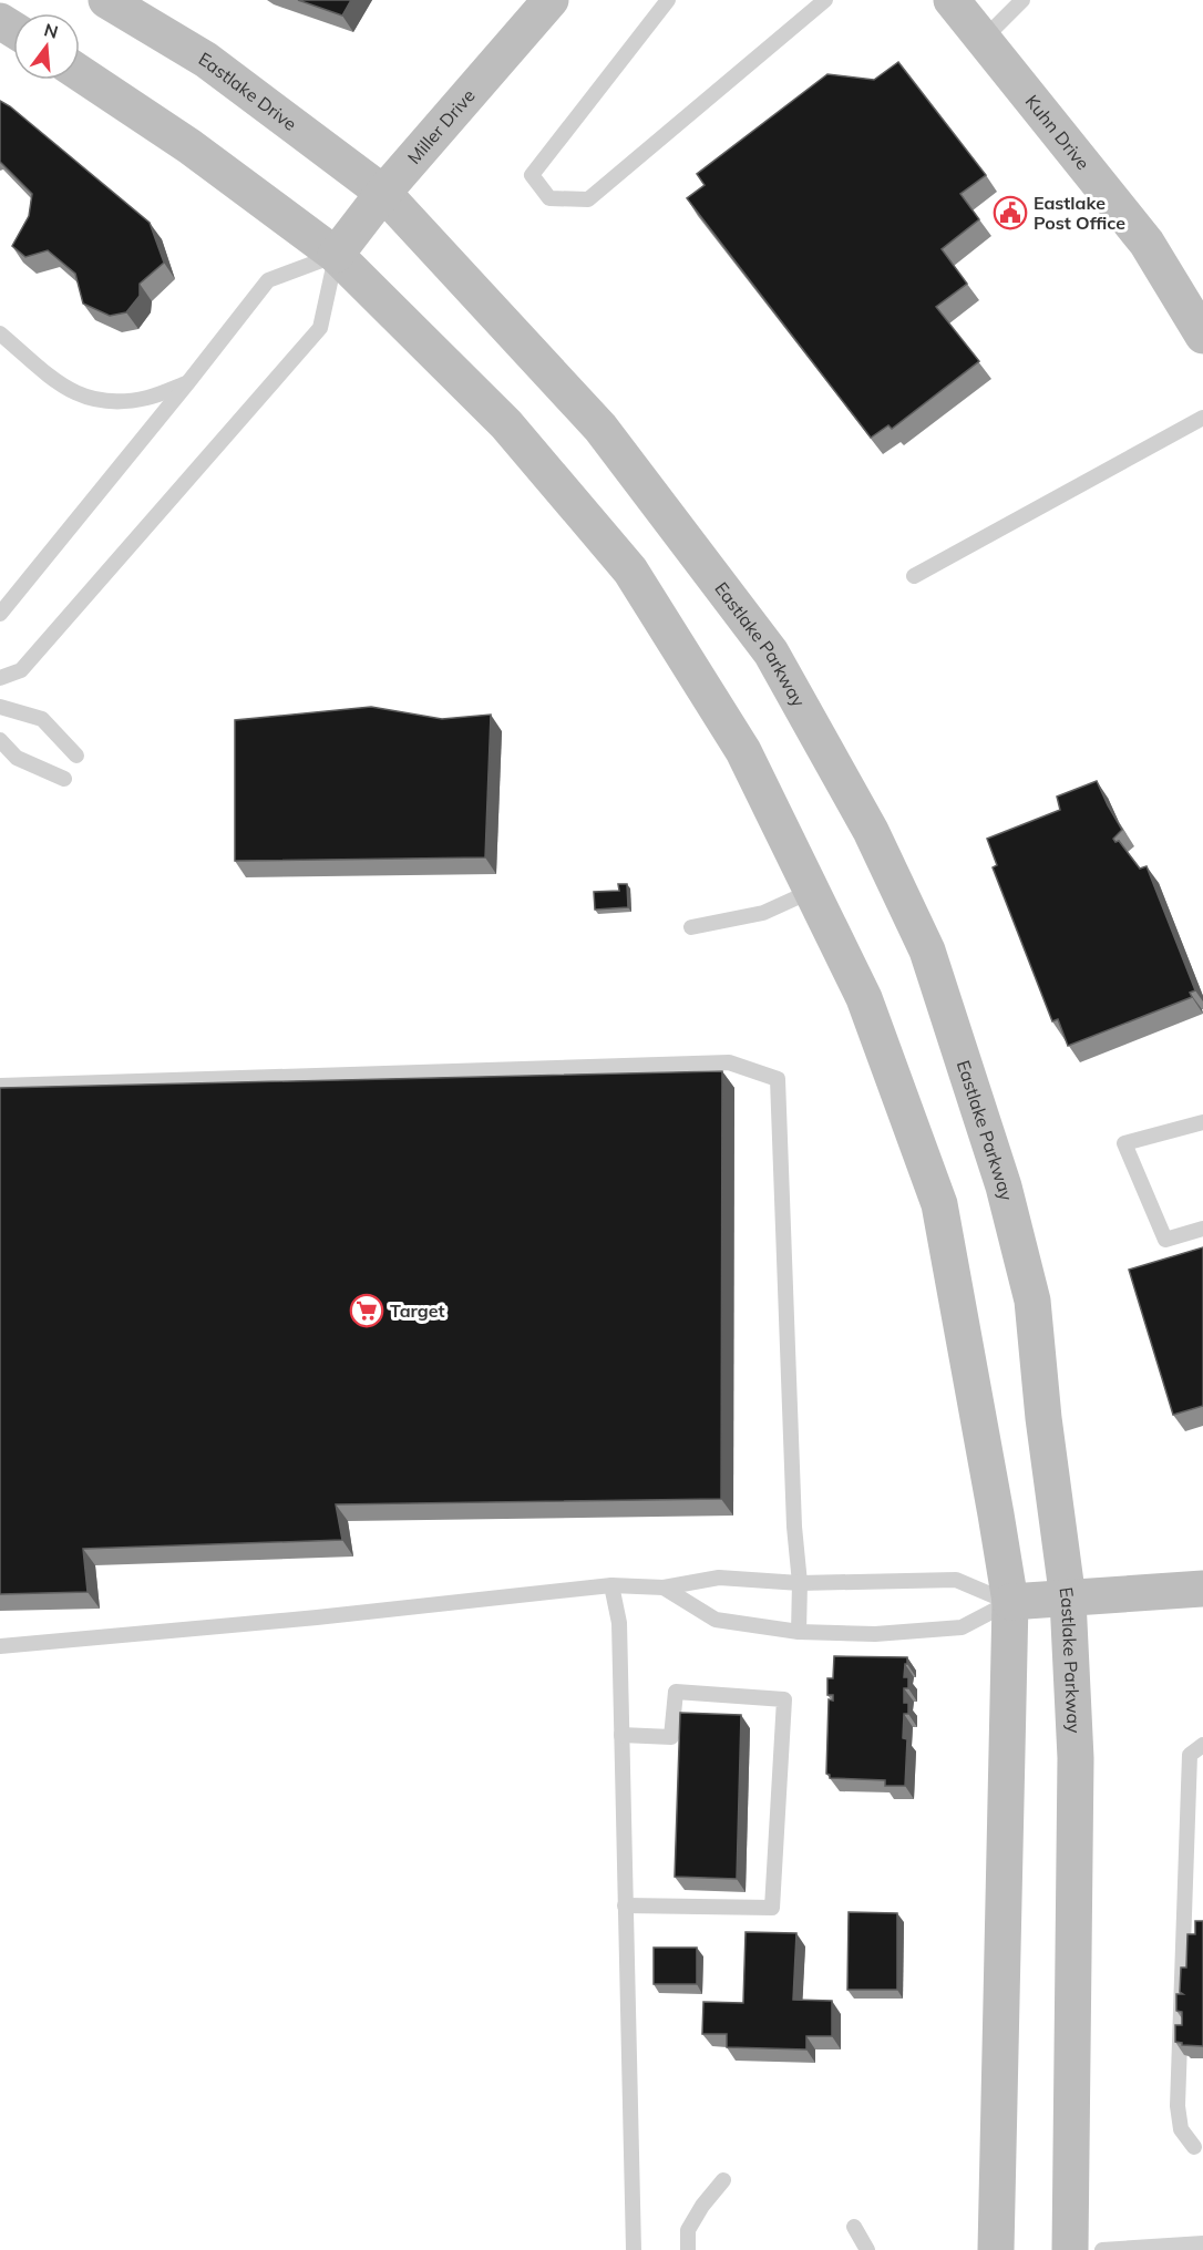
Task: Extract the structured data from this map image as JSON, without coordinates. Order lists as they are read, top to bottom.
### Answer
{
  "streets": {
    "main road": [
      "Eastlake Drive",
      "Miller Drive",
      "Kuhn Drive",
      "Eastlake Parkway"
    ]
  },
  "crossings": [
    ["Eastlake Drive", "Miller Drive"],
    ["Eastlake Drive", "Eastlake Parkway"],
    ["Miller Drive", "Eastlake Parkway"]
  ],
  "places": {
    "public building": ["Eastlake Post Office"],
    "supermarket": ["Target"]
  },
  "north": "top"
}
